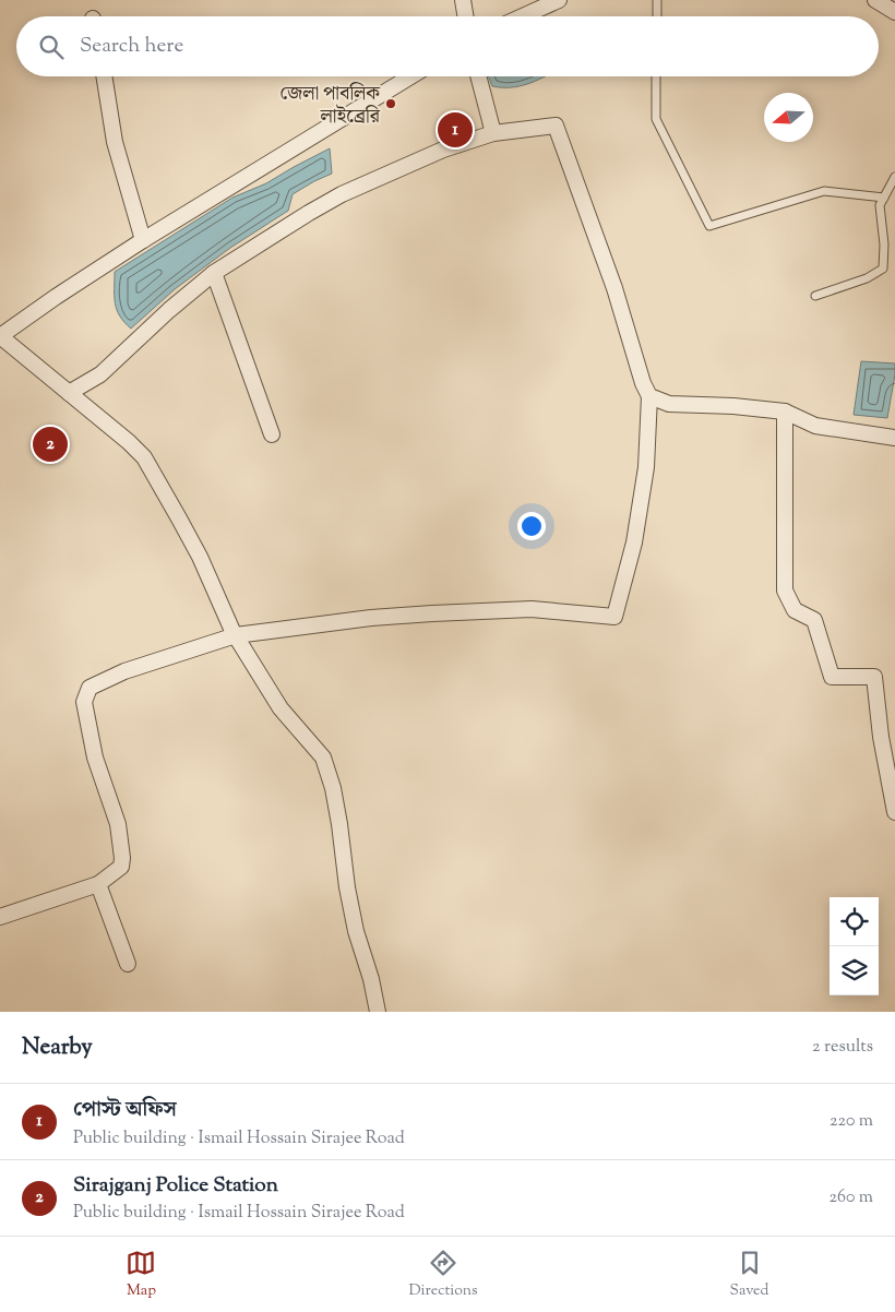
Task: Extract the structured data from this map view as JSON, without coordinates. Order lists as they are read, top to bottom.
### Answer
{
  "places": ["জেলা পাবলিক লাইব্রেরি"],
  "north": "left",
  "page": {
    "search": "Search here",
    "pins": ["1", "2"],
    "heading": ["Nearby", "2 results"],
    "list": [
      {
        "mark": "1",
        "name": "পোস্ট অফিস",
        "note": "Public building · Ismail Hossain Sirajee Road",
        "value": "220 m"
      },
      {
        "mark": "2",
        "name": "Sirajganj Police Station",
        "note": "Public building · Ismail Hossain Sirajee Road",
        "value": "260 m"
      }
    ],
    "nav": ["Map", "Directions", "Saved"]
  }
}
